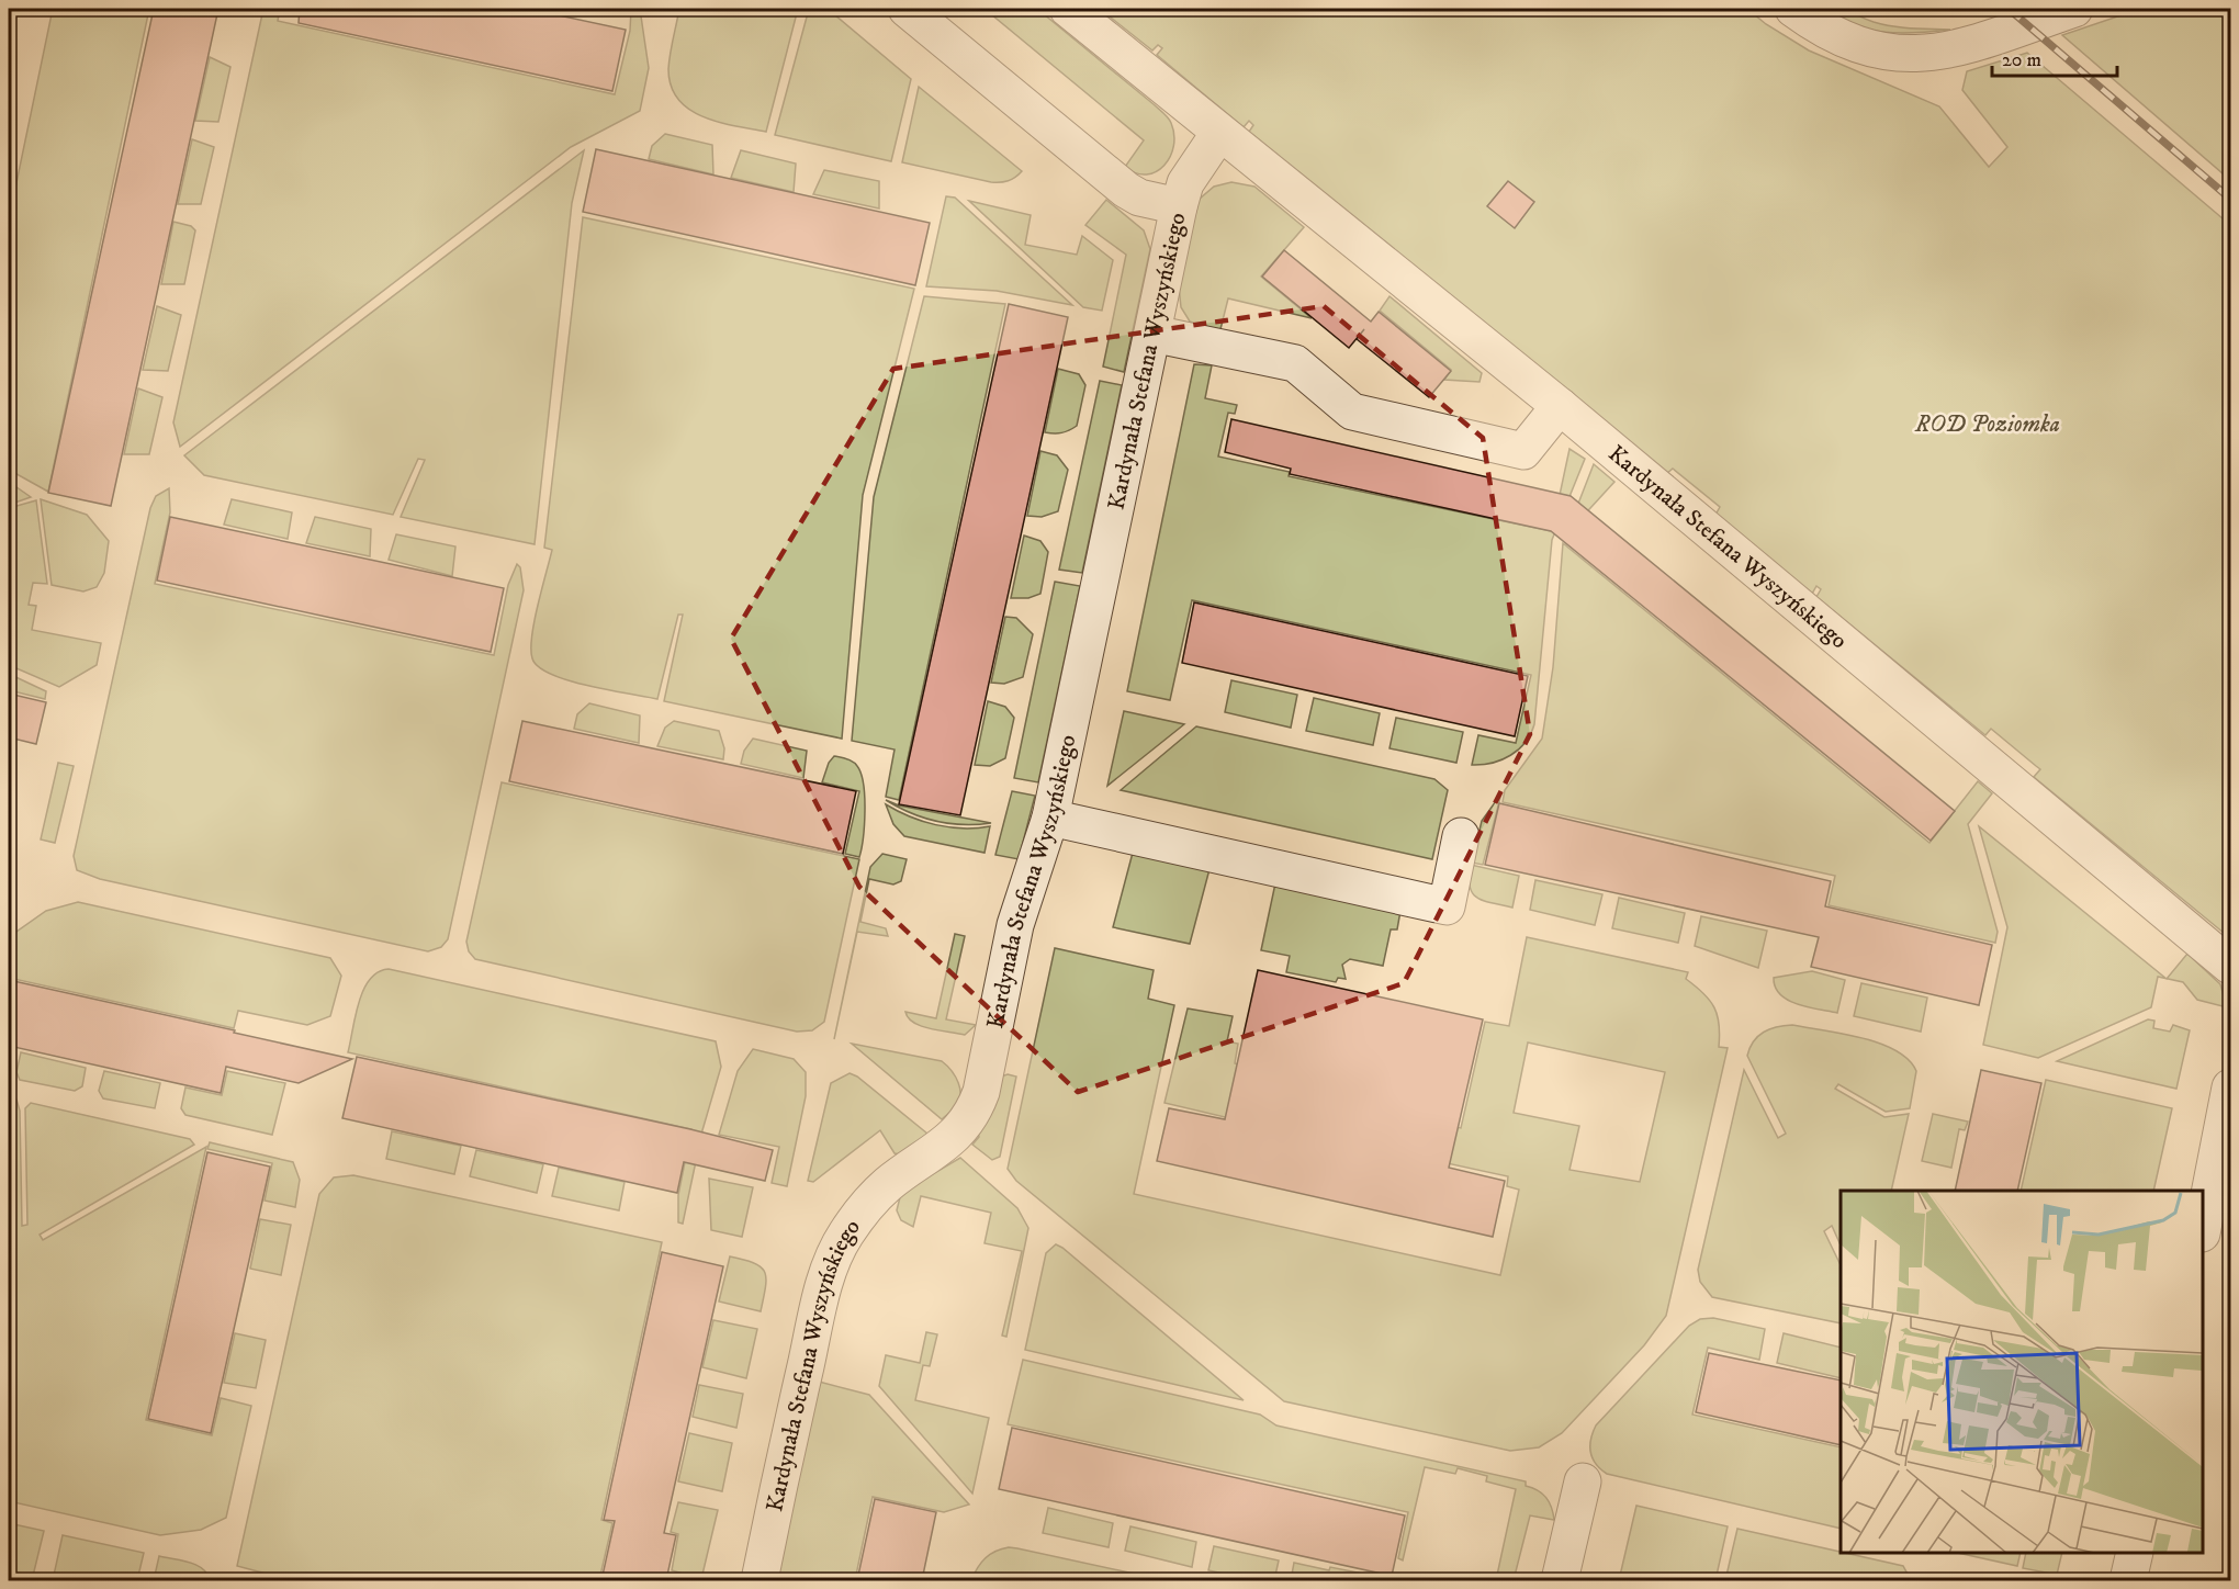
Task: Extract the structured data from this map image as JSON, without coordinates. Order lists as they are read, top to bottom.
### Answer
{
  "streets": {
    "street": ["Kardynała Stefana Wyszyńskiego"]
  },
  "parks": ["ROD Poziomka"],
  "scale_bar": "20 m"
}
